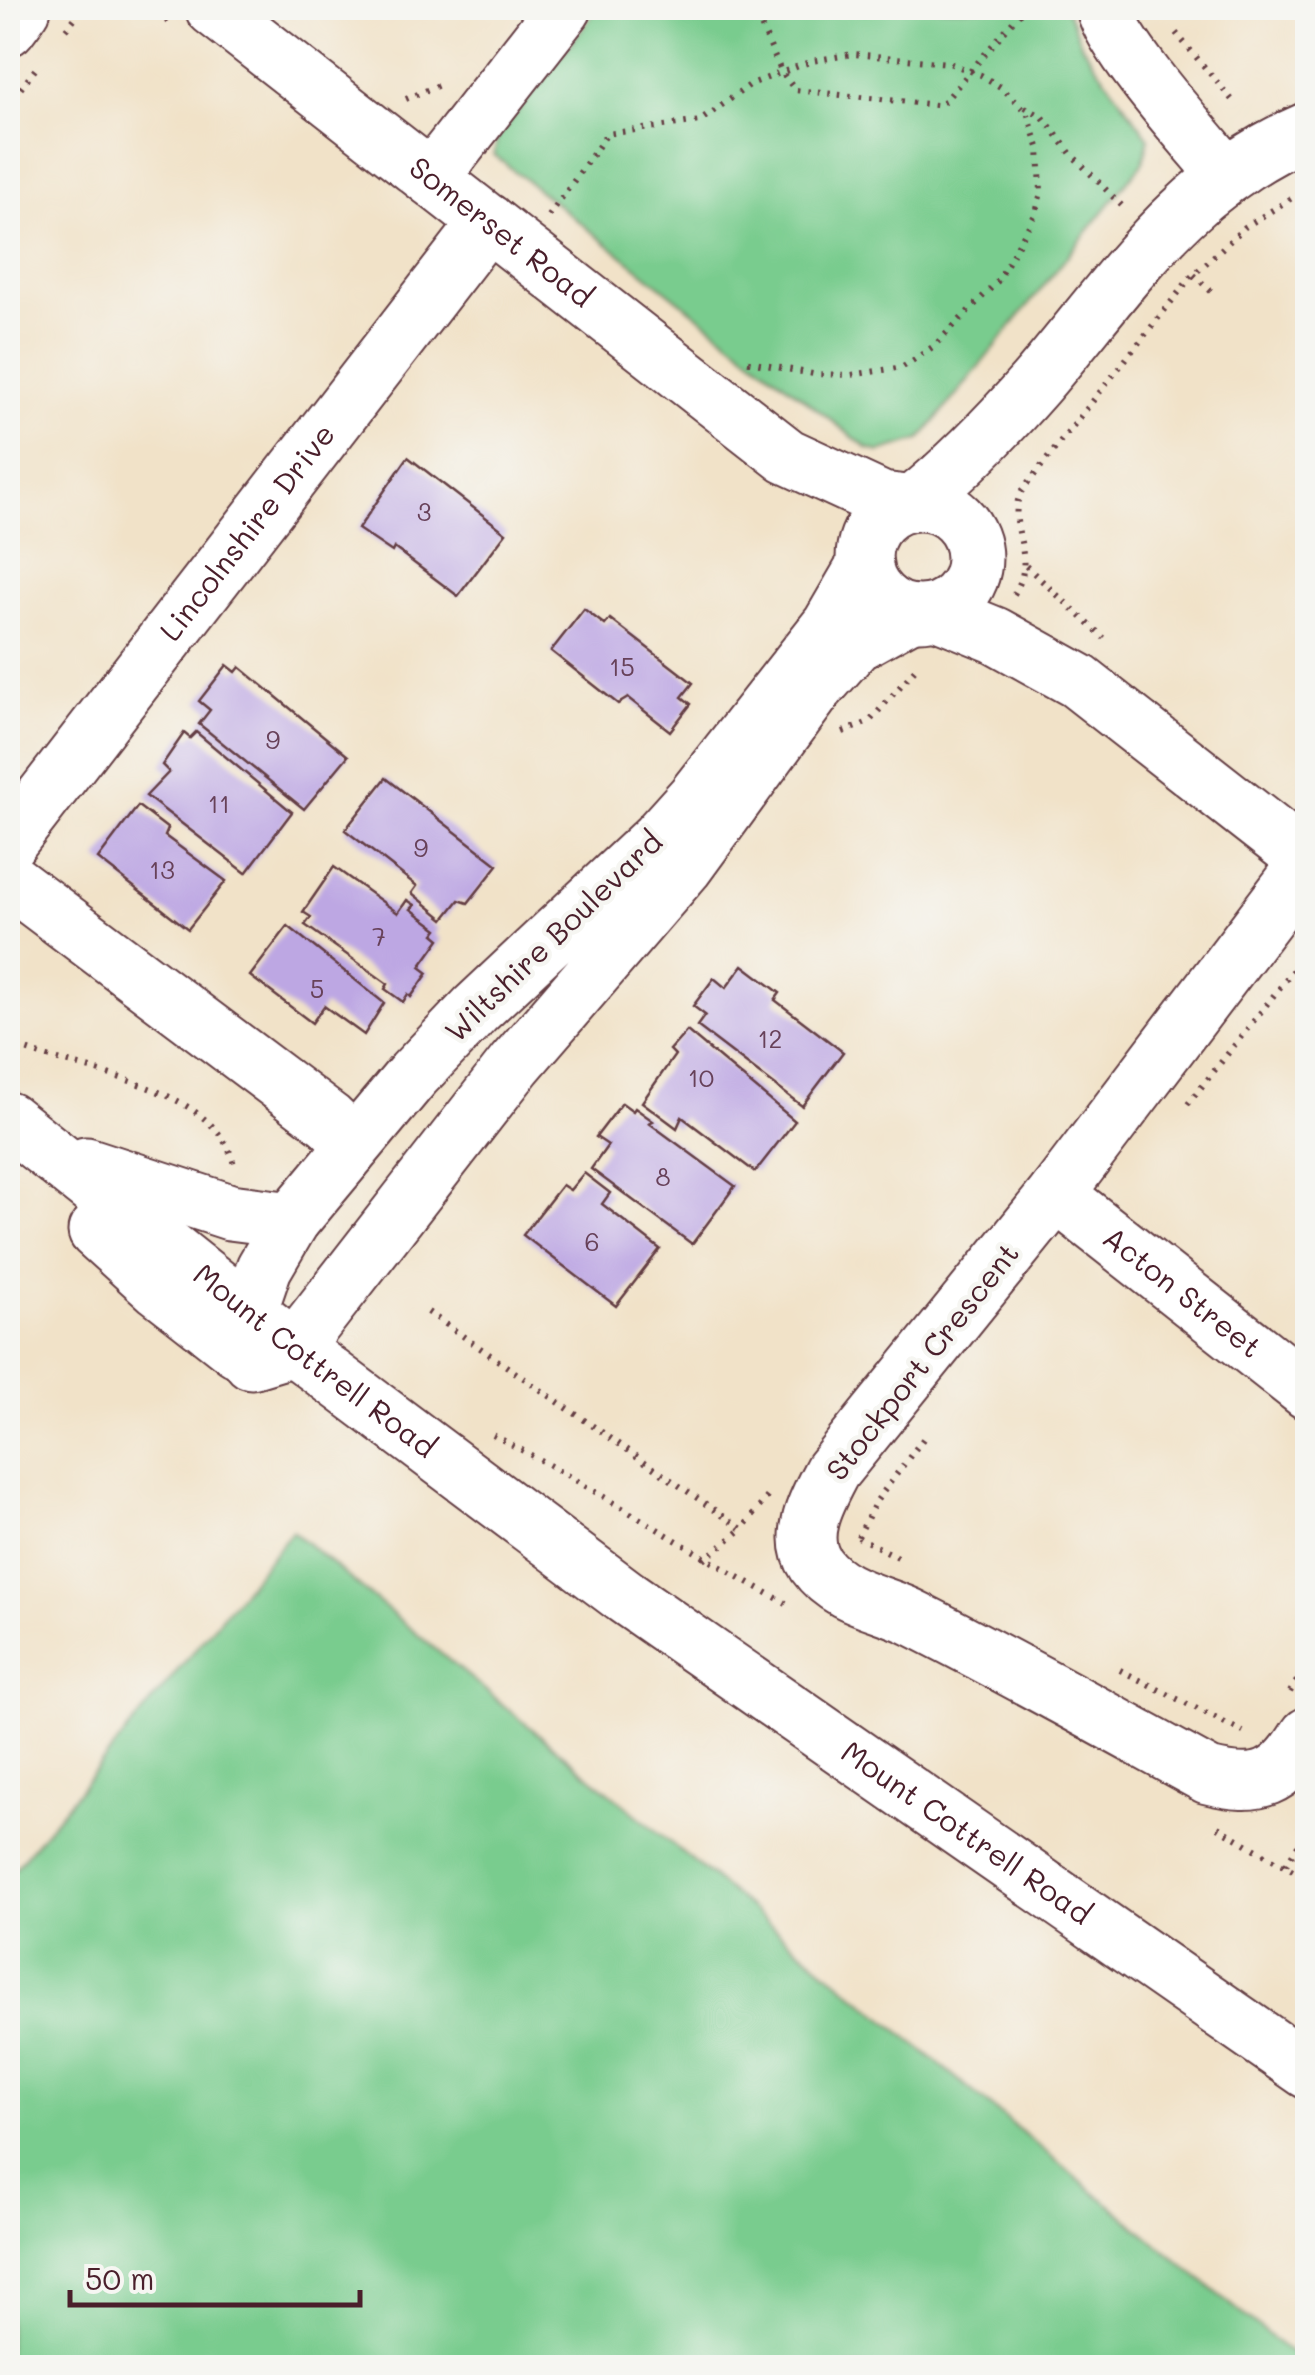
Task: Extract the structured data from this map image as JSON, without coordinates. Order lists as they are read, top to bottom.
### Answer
{
  "streets": {
    "street": [
      "Somerset Road",
      "Lincolnshire Drive",
      "Wiltshire Boulevard",
      "Acton Street",
      "Mount Cottrell Road",
      "Stockport Crescent"
    ]
  },
  "crossings": [
    ["Somerset Road", "Lincolnshire Drive"],
    ["Somerset Road", "Wiltshire Boulevard"],
    ["Wiltshire Boulevard", "Mount Cottrell Road"],
    ["Acton Street", "Stockport Crescent"]
  ],
  "house_numbers": [
    "3",
    "15",
    "9",
    "11",
    "9",
    "13",
    "7",
    "5",
    "12",
    "10",
    "8",
    "6"
  ],
  "scale_bar": "50 m"
}
